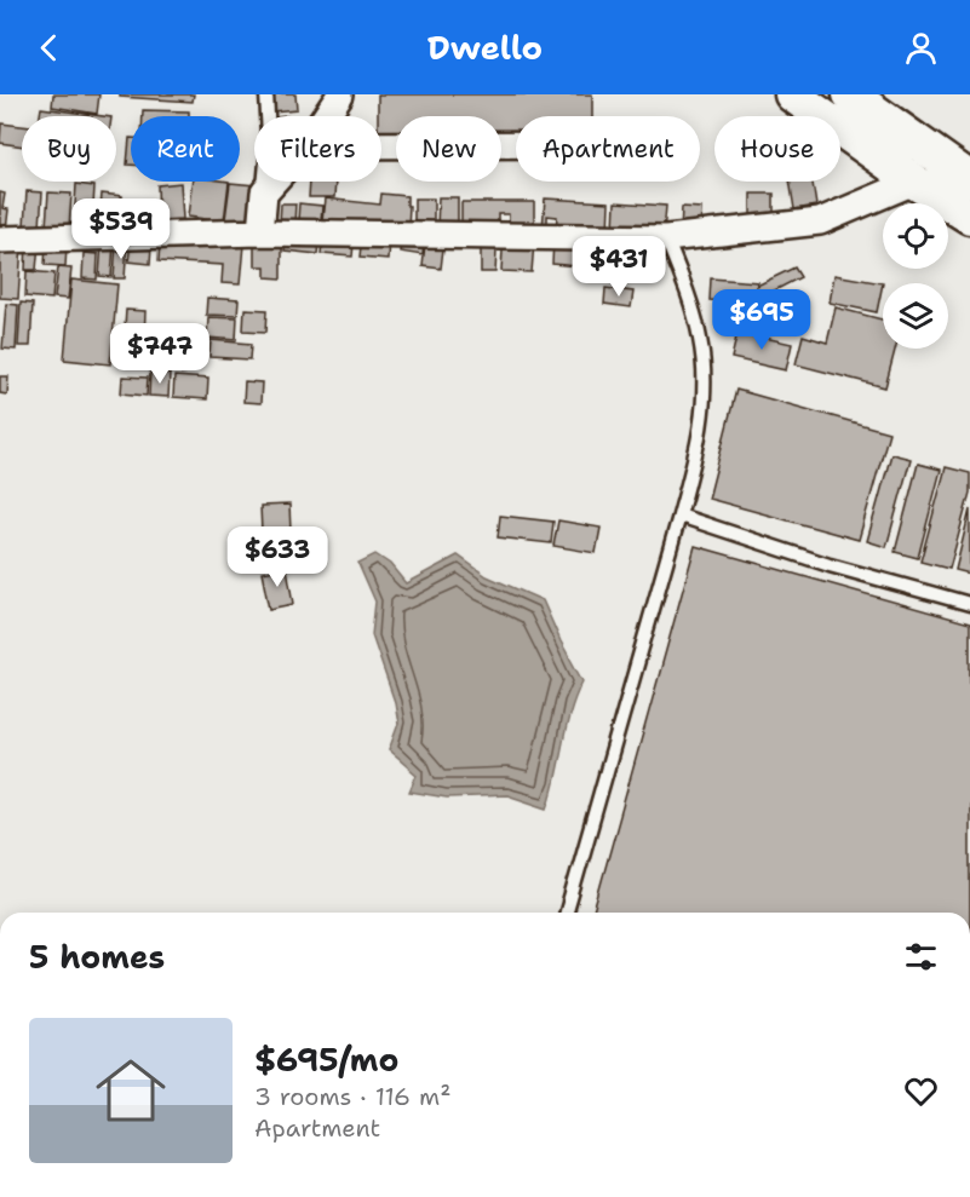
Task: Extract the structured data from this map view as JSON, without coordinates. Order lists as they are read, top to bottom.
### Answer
{
  "page": {
    "header": "Dwello",
    "chip": [
      "Buy",
      "Rent",
      "Filters",
      "New",
      "Apartment",
      "House"
    ],
    "price": [
      "$539",
      "$431",
      "$695",
      "$747",
      "$633"
    ],
    "heading": "5 homes",
    "list": [
      {
        "name": "$695/mo",
        "note": "3 rooms · 116 m² · Apartment"
      }
    ]
  }
}
